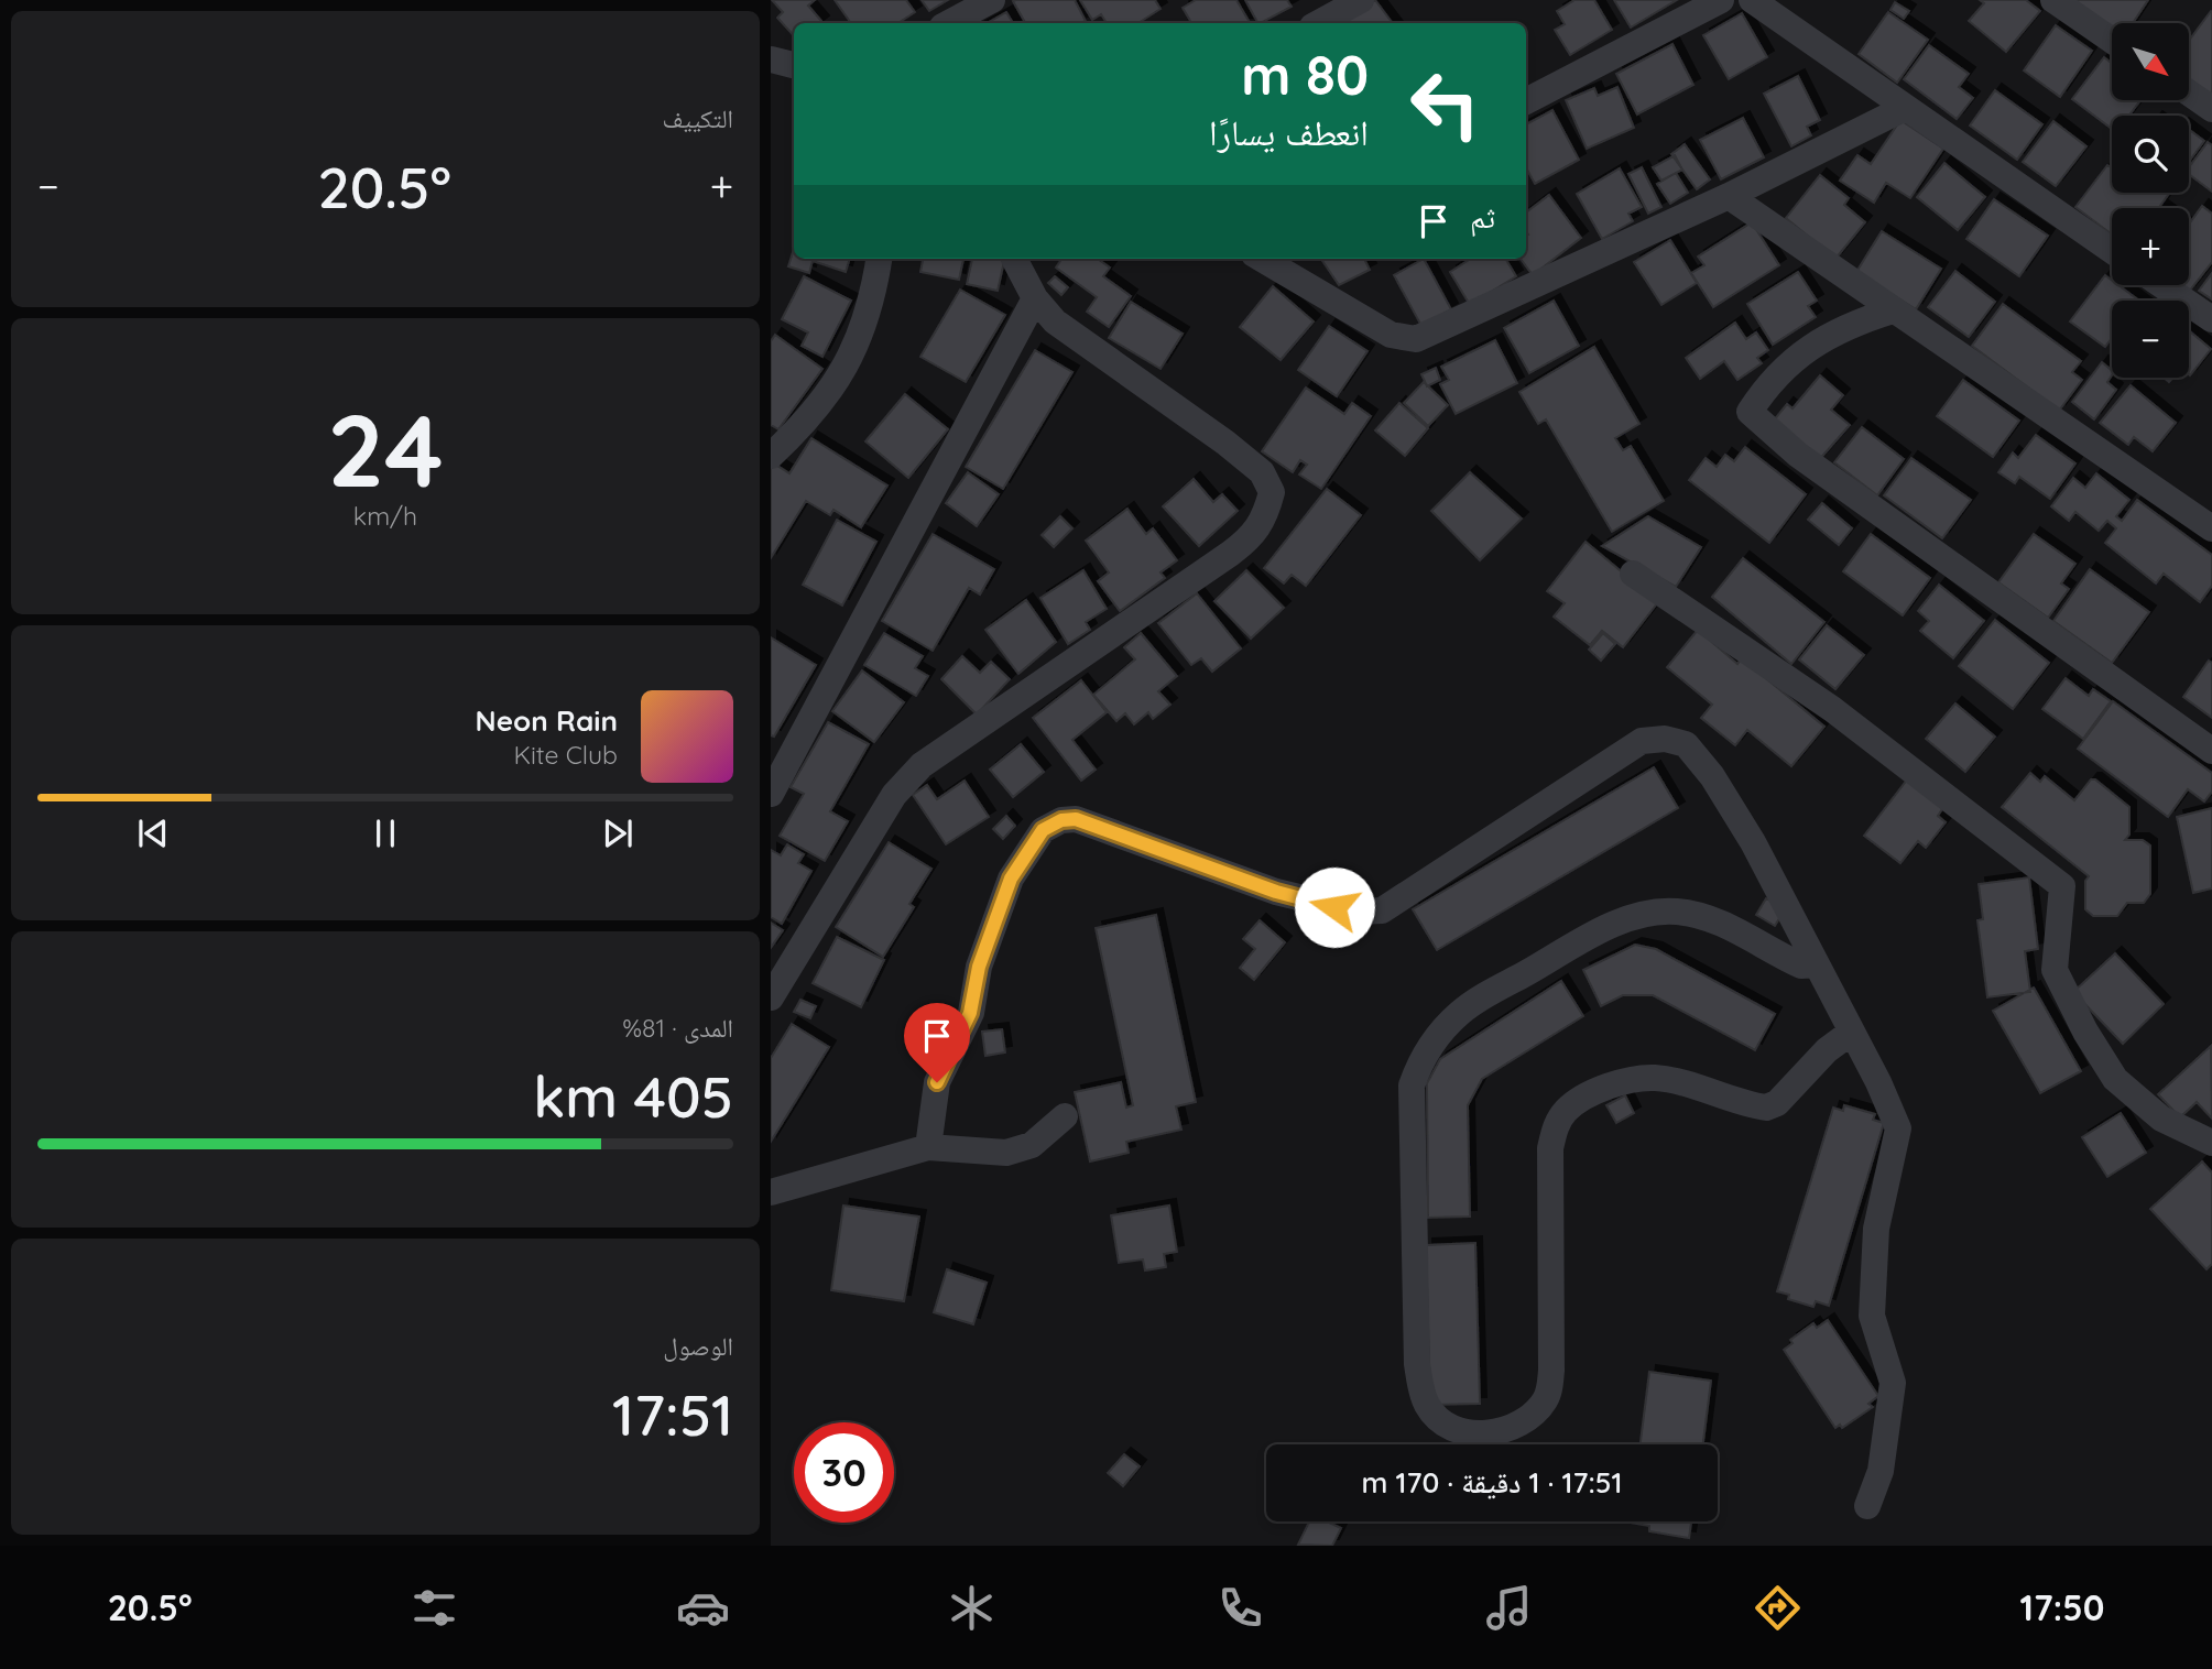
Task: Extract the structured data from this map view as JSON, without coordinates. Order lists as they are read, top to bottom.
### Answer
{
  "north": "bottom right",
  "page": {
    "tile": [
      "التكييف",
      ["24", "km/h"],
      ["المدى · 81%", "405 km"],
      ["الوصول", "17:51"]
    ],
    "map_buttons": ["+", "−"],
    "turn": ["80 m", "انعطف يسارًا"],
    "heat": ["−", "20.5°", "+"],
    "then": "ثم",
    "song": ["Neon Rain", "Kite Club"],
    "limit": "30",
    "trip": "17:51 · 1 دقيقة · 170 m",
    "tabs": ["17:50", "20.5°"]
  }
}
